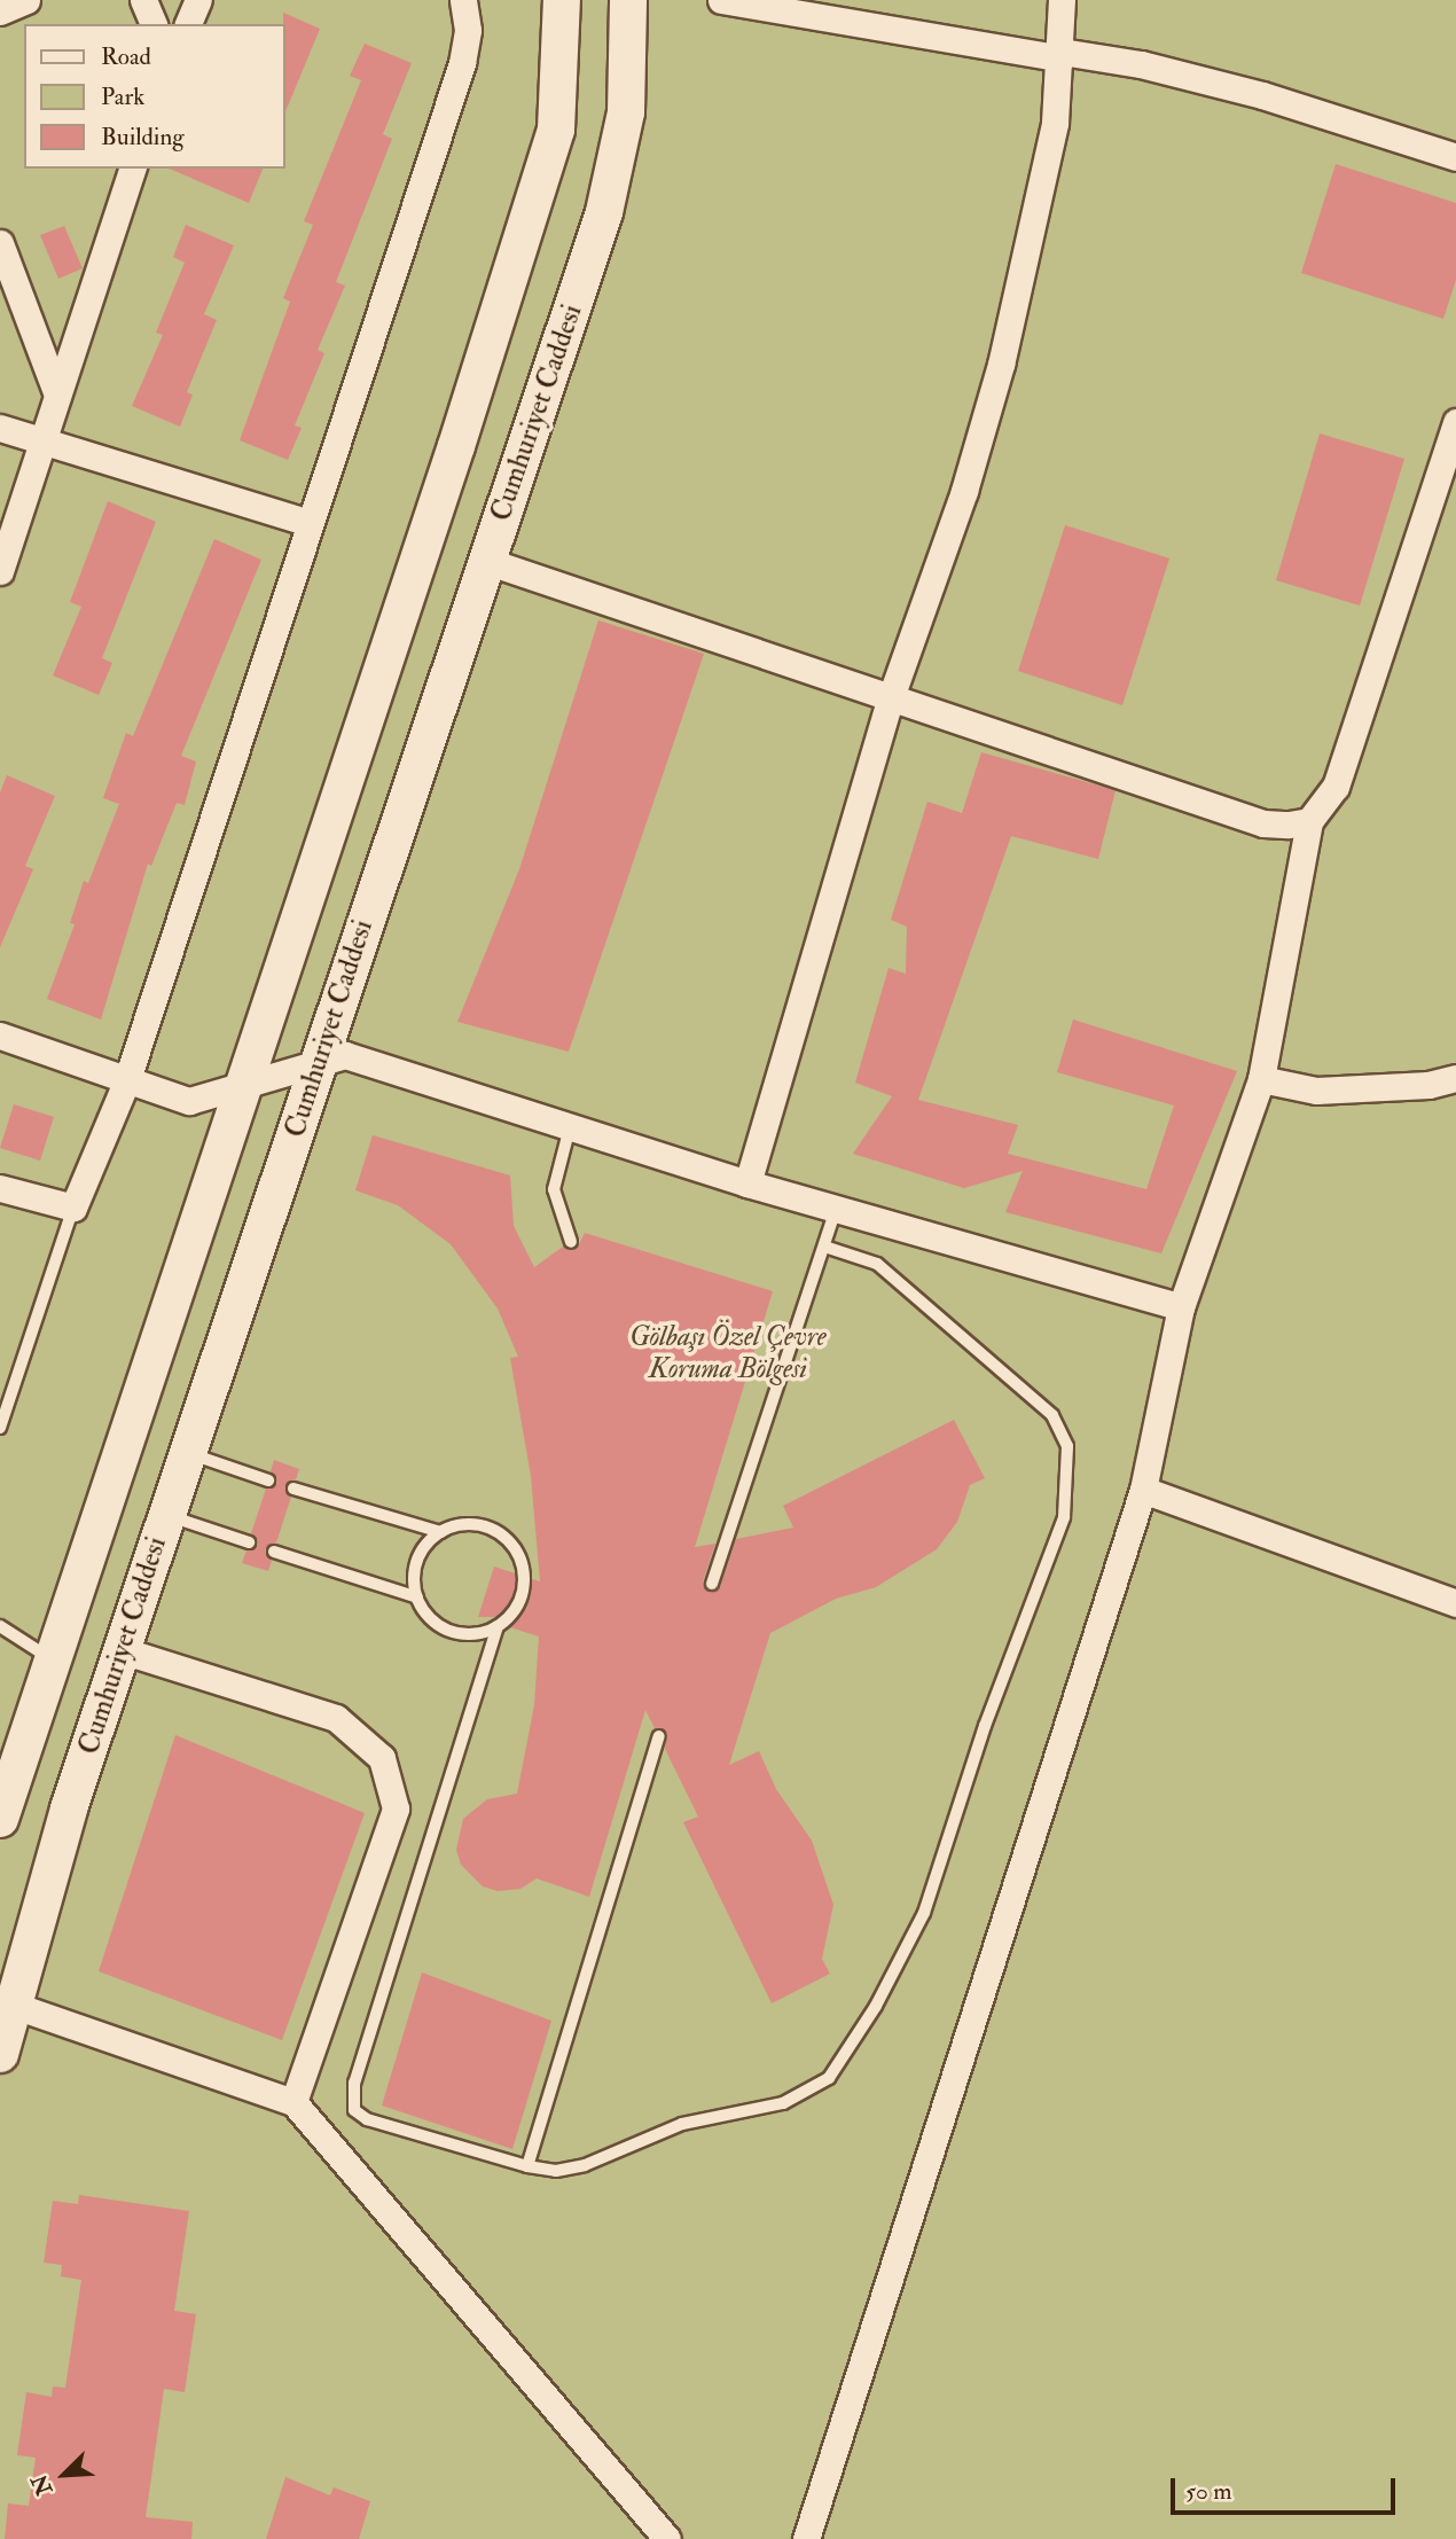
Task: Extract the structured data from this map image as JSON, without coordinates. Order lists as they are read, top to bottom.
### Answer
{
  "streets": {
    "main road": ["Cumhuriyet Caddesi"]
  },
  "parks": ["Gölbaşı Özel Çevre Koruma Bölgesi"],
  "legend": ["Road", "Park", "Building"],
  "scale_bar": "50 m",
  "north": "bottom left"
}
